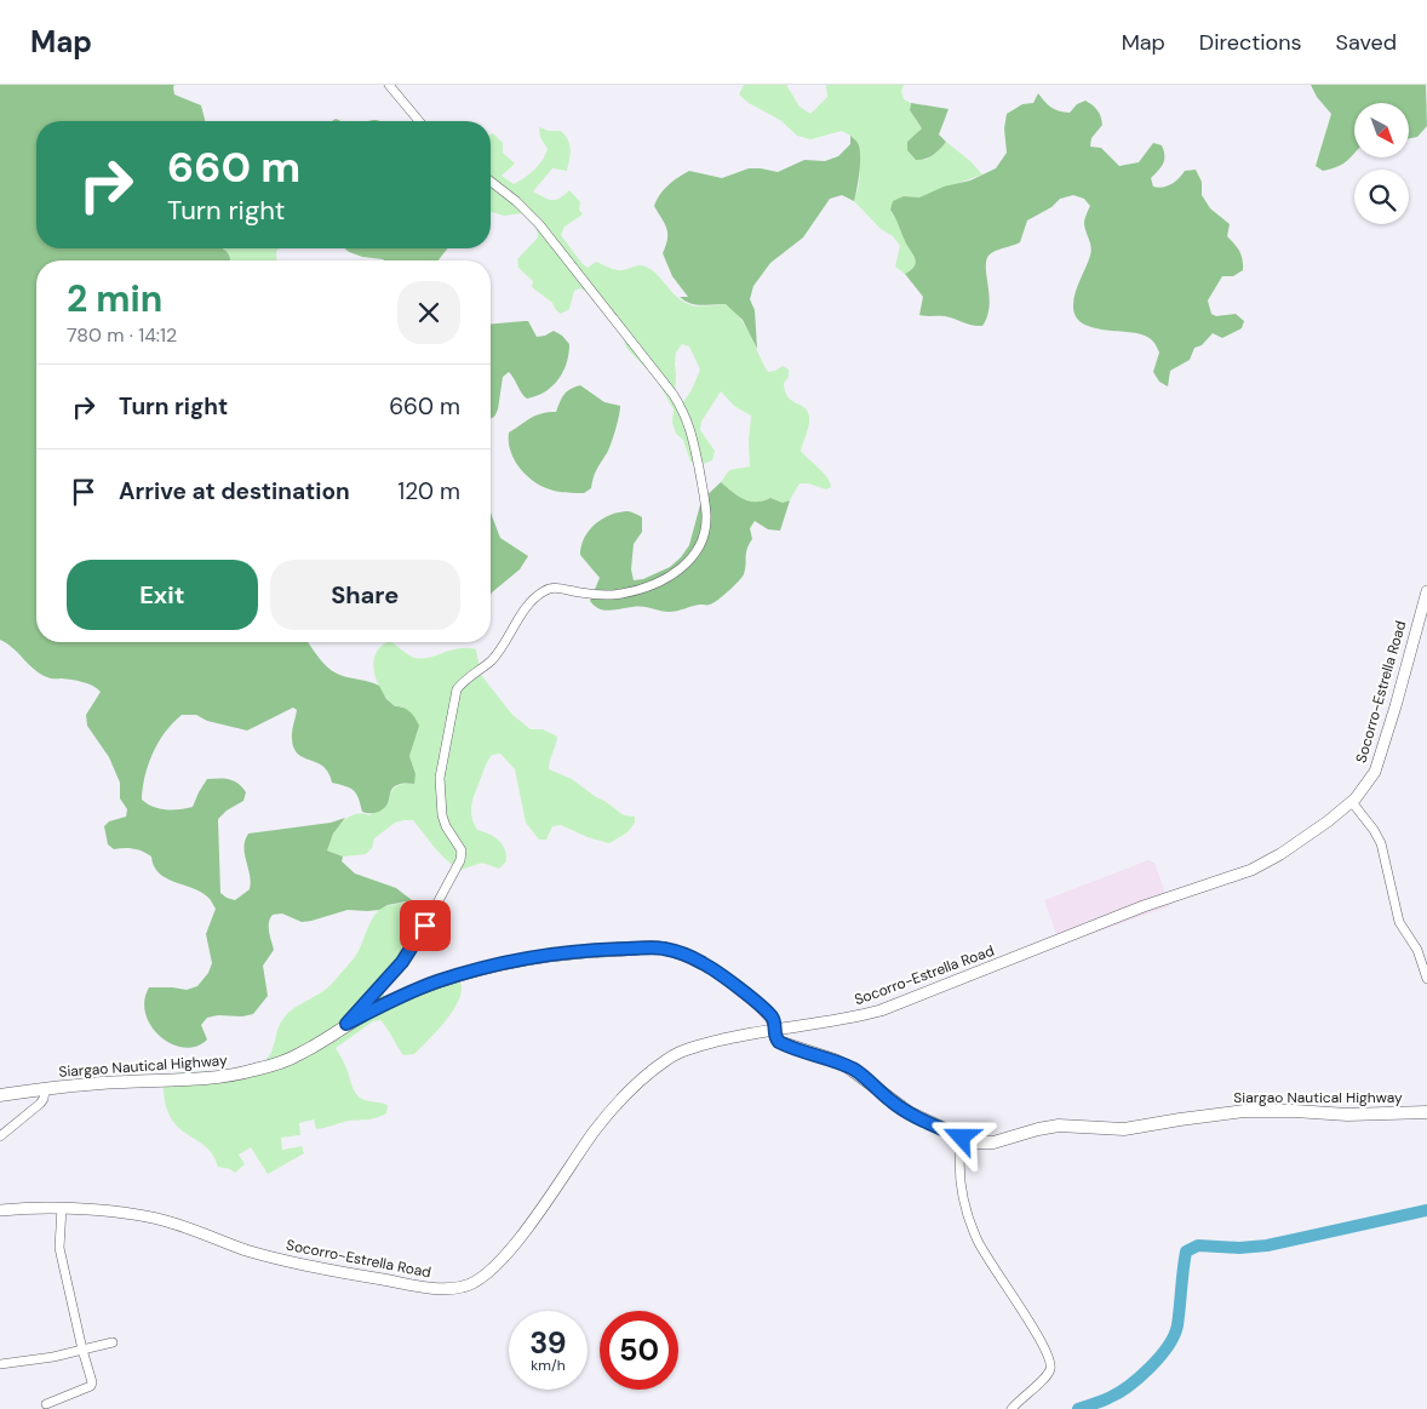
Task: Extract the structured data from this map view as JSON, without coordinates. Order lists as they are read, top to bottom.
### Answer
{
  "streets": {
    "main road": ["Siargao Nautical Highway"],
    "street": ["Socorro-Estrella Road"]
  },
  "crossings": [
    ["Socorro-Estrella Road", "Siargao Nautical Highway"]
  ],
  "north": "bottom right",
  "page": {
    "header": "Map",
    "nav": ["Map", "Directions", "Saved"],
    "turn": ["660 m", "Turn right"],
    "heading": ["2 min", "780 m · 14:12"],
    "list": [
      {
        "name": "Turn right",
        "value": "660 m"
      },
      {
        "name": "Arrive at destination",
        "value": "120 m"
      }
    ],
    "buttons": ["Exit", "Share"],
    "speed": "39 km/h",
    "limit": "50"
  }
}
